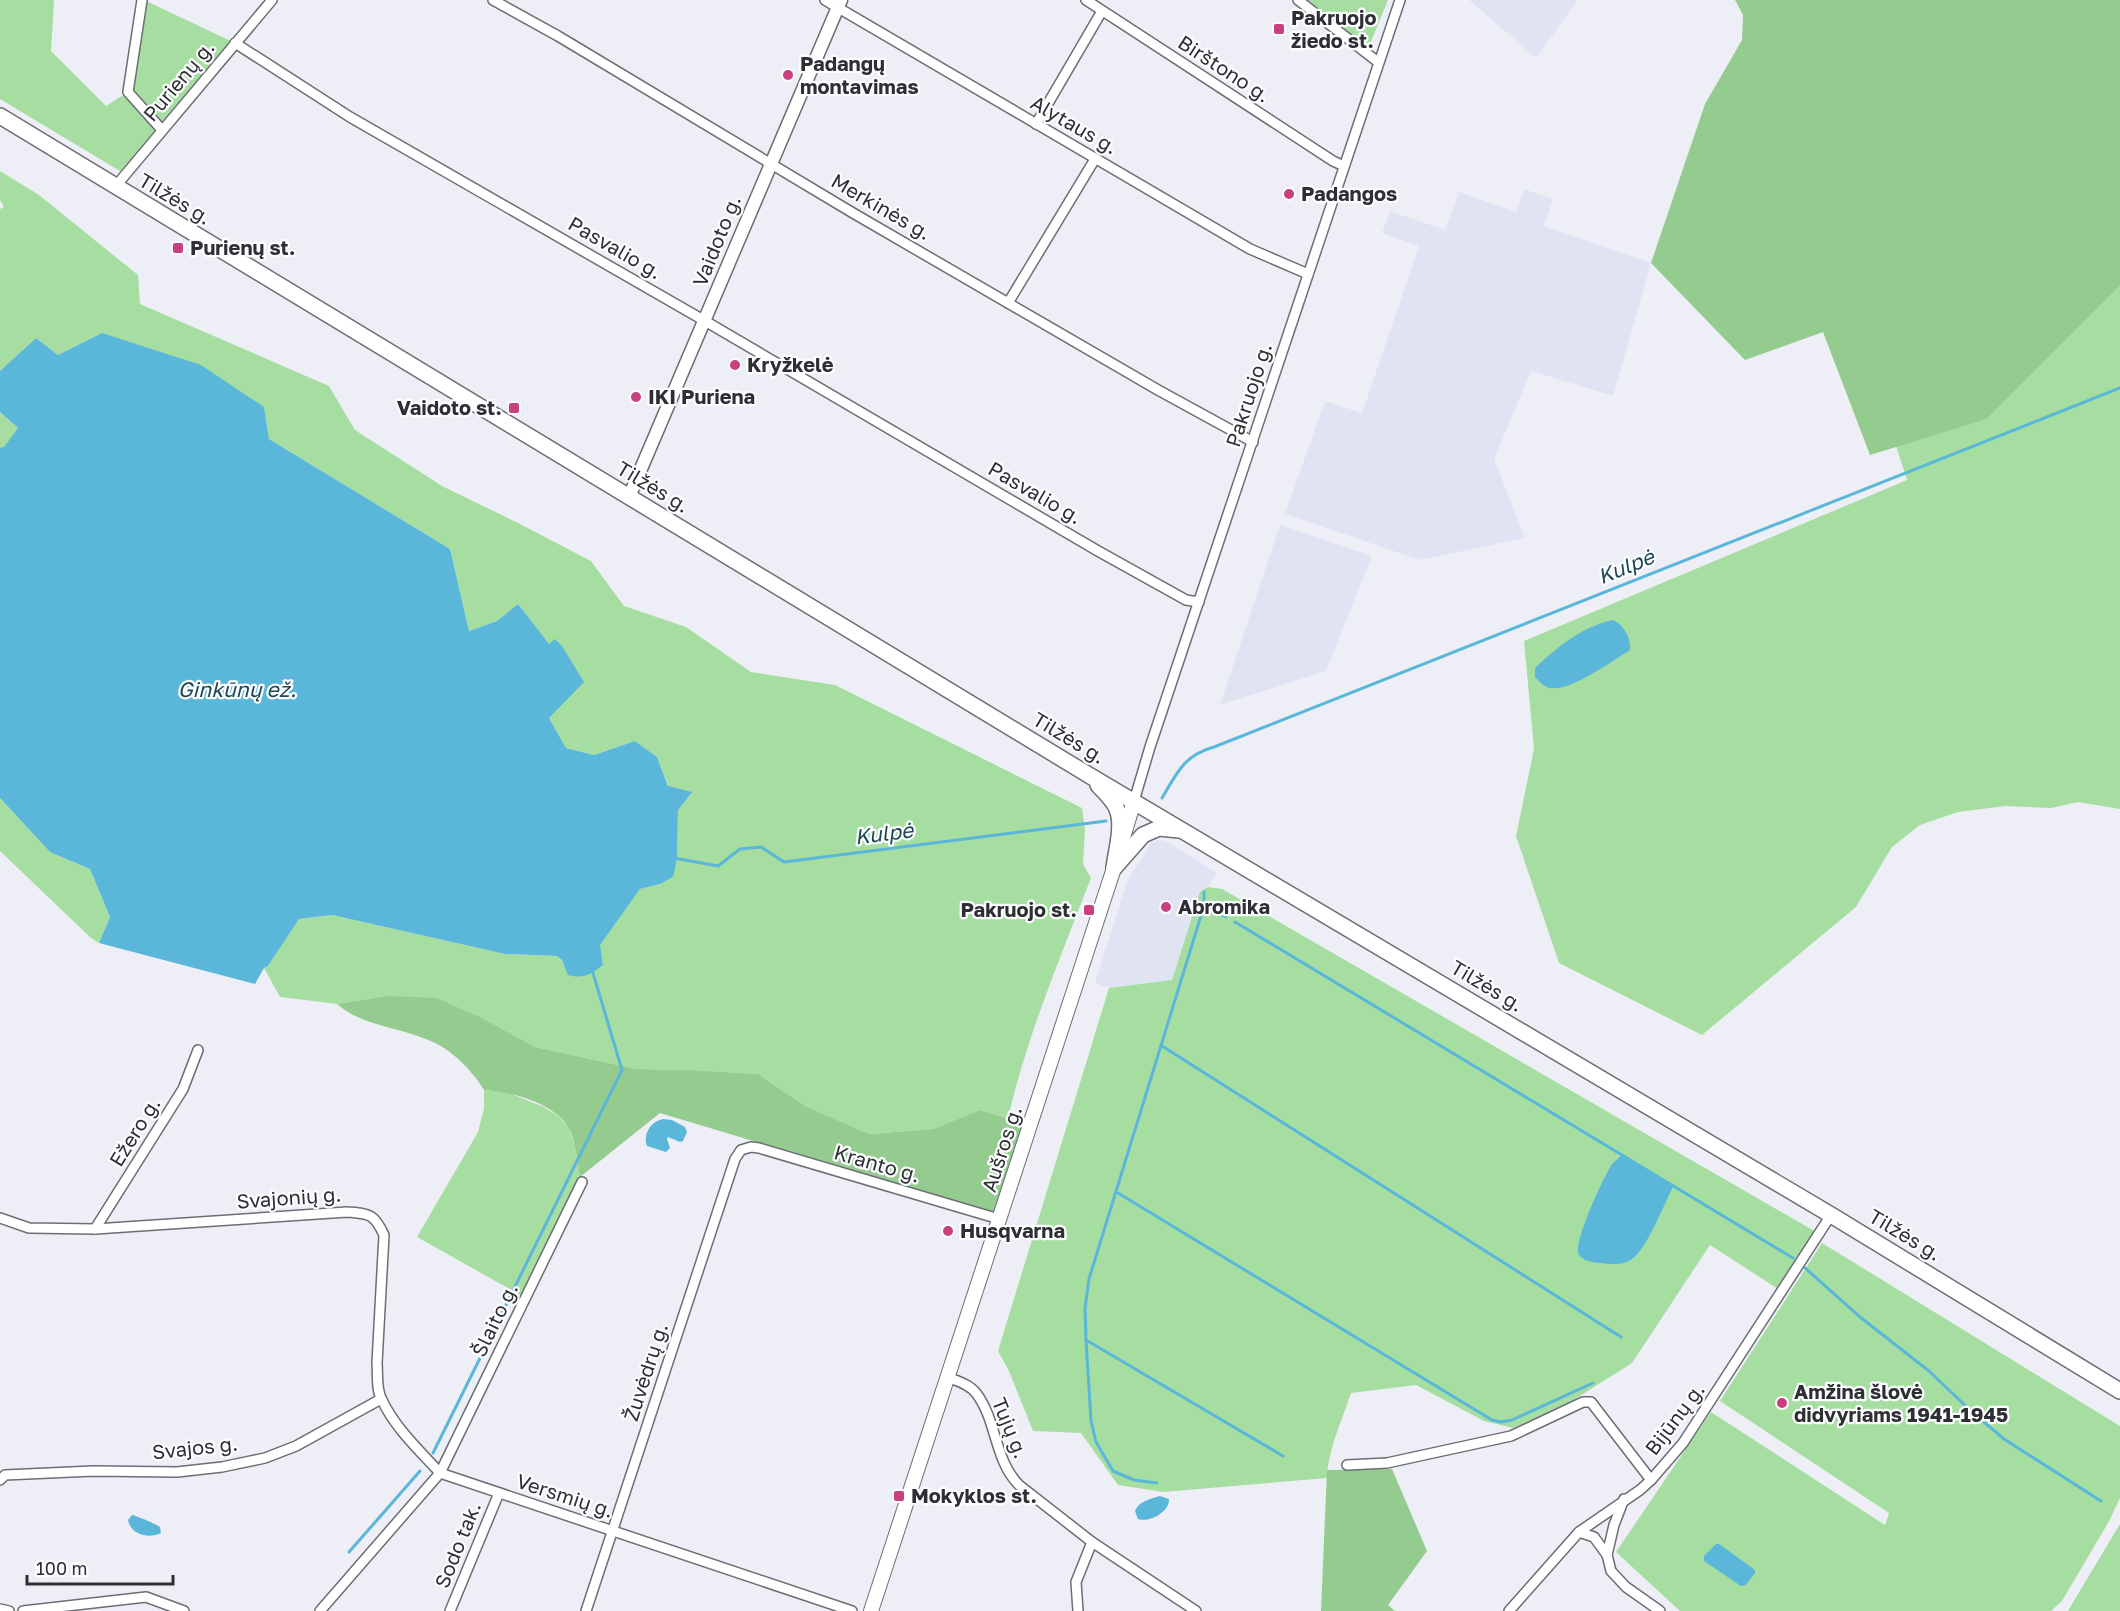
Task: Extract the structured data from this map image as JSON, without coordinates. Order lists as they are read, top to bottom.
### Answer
{
  "streets": {
    "highway": ["Tilžės g."],
    "main road": ["Vaidoto g.", "Aušros g."],
    "street": [
      "Birštono g.",
      "Purienų g.",
      "Alytaus g.",
      "Merkinės g.",
      "Pasvalio g.",
      "Pakruojo g.",
      "Ežero g.",
      "Kranto g.",
      "Svajonių g.",
      "Šlaito g.",
      "Žuvėdrų g.",
      "Bijūnų g.",
      "Tujų g.",
      "Svajos g.",
      "Versmių g.",
      "Sodo tak."
    ]
  },
  "crossings": [
    ["Birštono g.", "Pakruojo g."],
    ["Purienų g.", "Tilžės g."],
    ["Purienų g.", "Pasvalio g."],
    ["Alytaus g.", "Vaidoto g."],
    ["Alytaus g.", "Pakruojo g."],
    ["Tilžės g.", "Vaidoto g."],
    ["Tilžės g.", "Pakruojo g."],
    ["Tilžės g.", "Aušros g."],
    ["Tilžės g.", "Bijūnų g."],
    ["Merkinės g.", "Vaidoto g."],
    ["Merkinės g.", "Pakruojo g."],
    ["Vaidoto g.", "Pasvalio g."],
    ["Pasvalio g.", "Pakruojo g."],
    ["Pakruojo g.", "Aušros g."],
    ["Ežero g.", "Svajonių g."],
    ["Aušros g.", "Kranto g."],
    ["Aušros g.", "Tujų g."],
    ["Kranto g.", "Žuvėdrų g."],
    ["Svajonių g.", "Šlaito g."],
    ["Svajonių g.", "Svajos g."],
    ["Svajonių g.", "Versmių g."],
    ["Šlaito g.", "Versmių g."],
    ["Žuvėdrų g.", "Versmių g."],
    ["Versmių g.", "Sodo tak."]
  ],
  "water": ["Kulpė", "Ginkūnų ež."],
  "places": {
    "transit": [
      "Pakruojo žiedo st.",
      "Purienų st.",
      "Vaidoto st.",
      "Pakruojo st.",
      "Mokyklos st."
    ],
    "other": [
      "Padangų montavimas",
      "Padangos",
      "Kryžkelė",
      "IKI Puriena",
      "Abromika",
      "Husqvarna",
      "Amžina šlovė didvyriams 1941-1945"
    ]
  },
  "scale_bar": "100 m"
}
